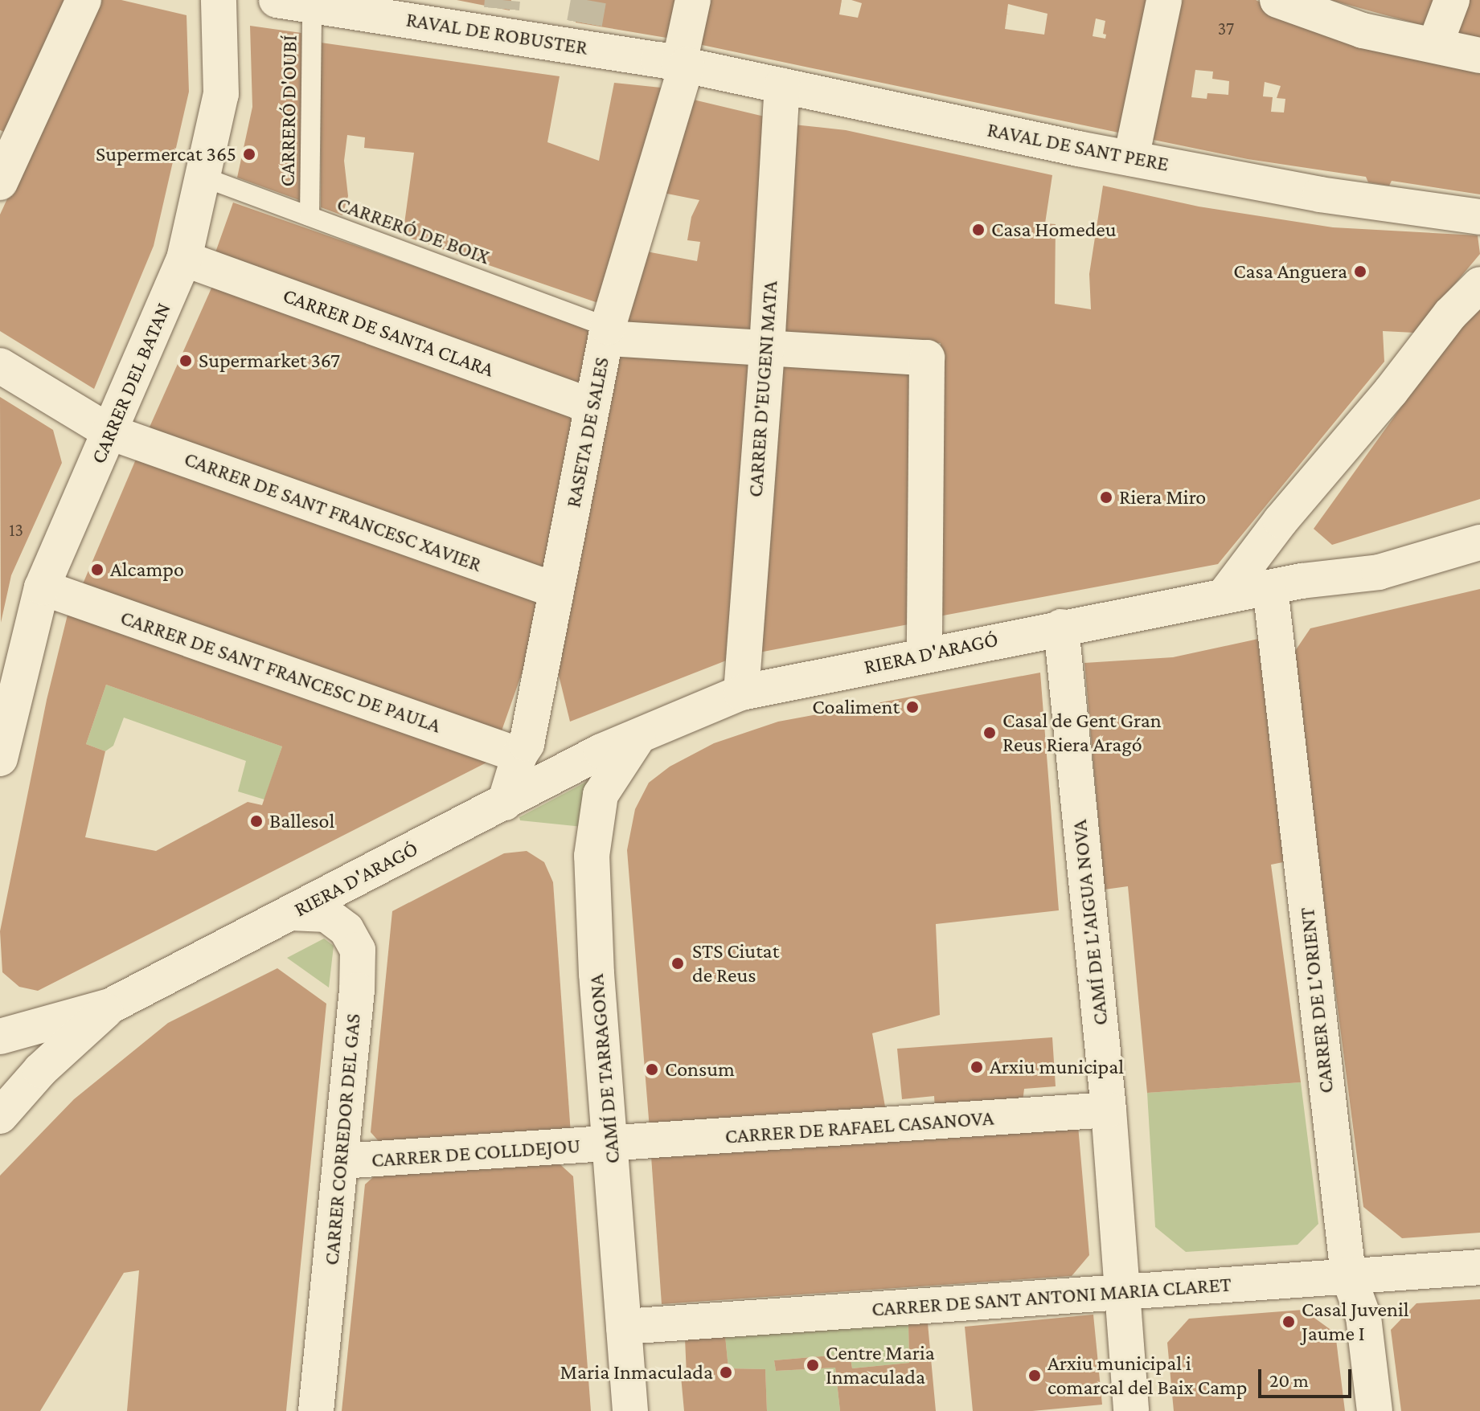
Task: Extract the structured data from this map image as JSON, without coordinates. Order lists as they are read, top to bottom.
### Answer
{
  "streets": {
    "street": [
      "RAVAL DE ROBUSTER",
      "RAVAL DE SANT PERE",
      "CARRER DE SANTA CLARA",
      "CARRER DEL BATAN",
      "CARRER D'EUGENI MATA",
      "RASETA DE SALES",
      "CARRER DE SANT FRANCESC XAVIER",
      "RIERA D'ARAGÓ",
      "CARRER DE SANT FRANCESC DE PAULA",
      "CAMÍ DE L'AIGUA NOVA",
      "CARRER DE L'ORIENT",
      "CAMÍ DE TARRAGONA",
      "CARRER DE RAFAEL CASANOVA",
      "CARRER CORREDOR DEL GAS",
      "CARRER DE COLLDEJOU",
      "CARRER DE SANT ANTONI MARIA CLARET"
    ],
    "lane": ["CARRERÓ D'OUBÍ", "CARRERÓ DE BOIX"]
  },
  "crossings": [
    ["RAVAL DE ROBUSTER", "CARRERÓ D'OUBÍ"],
    ["RAVAL DE ROBUSTER", "RAVAL DE SANT PERE"],
    ["RAVAL DE ROBUSTER", "RASETA DE SALES"],
    ["CARRERÓ D'OUBÍ", "CARRERÓ DE BOIX"],
    ["RAVAL DE SANT PERE", "CARRER D'EUGENI MATA"],
    ["RAVAL DE SANT PERE", "RASETA DE SALES"],
    ["CARRERÓ DE BOIX", "CARRER DEL BATAN"],
    ["CARRERÓ DE BOIX", "RASETA DE SALES"],
    ["CARRER DE SANTA CLARA", "CARRER DEL BATAN"],
    ["CARRER DE SANTA CLARA", "RASETA DE SALES"],
    ["CARRER DEL BATAN", "CARRER DE SANT FRANCESC XAVIER"],
    ["CARRER DEL BATAN", "CARRER DE SANT FRANCESC DE PAULA"],
    ["CARRER D'EUGENI MATA", "RIERA D'ARAGÓ"],
    ["RASETA DE SALES", "CARRER DE SANT FRANCESC XAVIER"],
    ["RASETA DE SALES", "RIERA D'ARAGÓ"],
    ["RASETA DE SALES", "CARRER DE SANT FRANCESC DE PAULA"],
    ["RIERA D'ARAGÓ", "CARRER DE SANT FRANCESC DE PAULA"],
    ["RIERA D'ARAGÓ", "CAMÍ DE L'AIGUA NOVA"],
    ["RIERA D'ARAGÓ", "CARRER DE L'ORIENT"],
    ["RIERA D'ARAGÓ", "CAMÍ DE TARRAGONA"],
    ["RIERA D'ARAGÓ", "CARRER CORREDOR DEL GAS"],
    ["CAMÍ DE L'AIGUA NOVA", "CARRER DE RAFAEL CASANOVA"],
    ["CAMÍ DE L'AIGUA NOVA", "CARRER DE SANT ANTONI MARIA CLARET"],
    ["CARRER DE L'ORIENT", "CARRER DE SANT ANTONI MARIA CLARET"],
    ["CAMÍ DE TARRAGONA", "CARRER DE RAFAEL CASANOVA"],
    ["CAMÍ DE TARRAGONA", "CARRER DE COLLDEJOU"],
    ["CAMÍ DE TARRAGONA", "CARRER DE SANT ANTONI MARIA CLARET"],
    ["CARRER DE RAFAEL CASANOVA", "CARRER DE COLLDEJOU"],
    ["CARRER CORREDOR DEL GAS", "CARRER DE COLLDEJOU"]
  ],
  "places": [
    "Supermercat 365",
    "Casa Homedeu",
    "Casa Anguera",
    "Supermarket 367",
    "Riera Miro",
    "Alcampo",
    "Coaliment",
    "Casal de Gent Gran Reus Riera Aragó",
    "Ballesol",
    "STS Ciutat de Reus",
    "Arxiu municipal",
    "Consum",
    "Casal Juvenil Jaume I",
    "Centre Maria Inmaculada",
    "Maria Inmaculada",
    "Arxiu municipal i comarcal del Baix Camp"
  ],
  "house_numbers": ["37", "13"],
  "scale_bar": "20 m"
}
